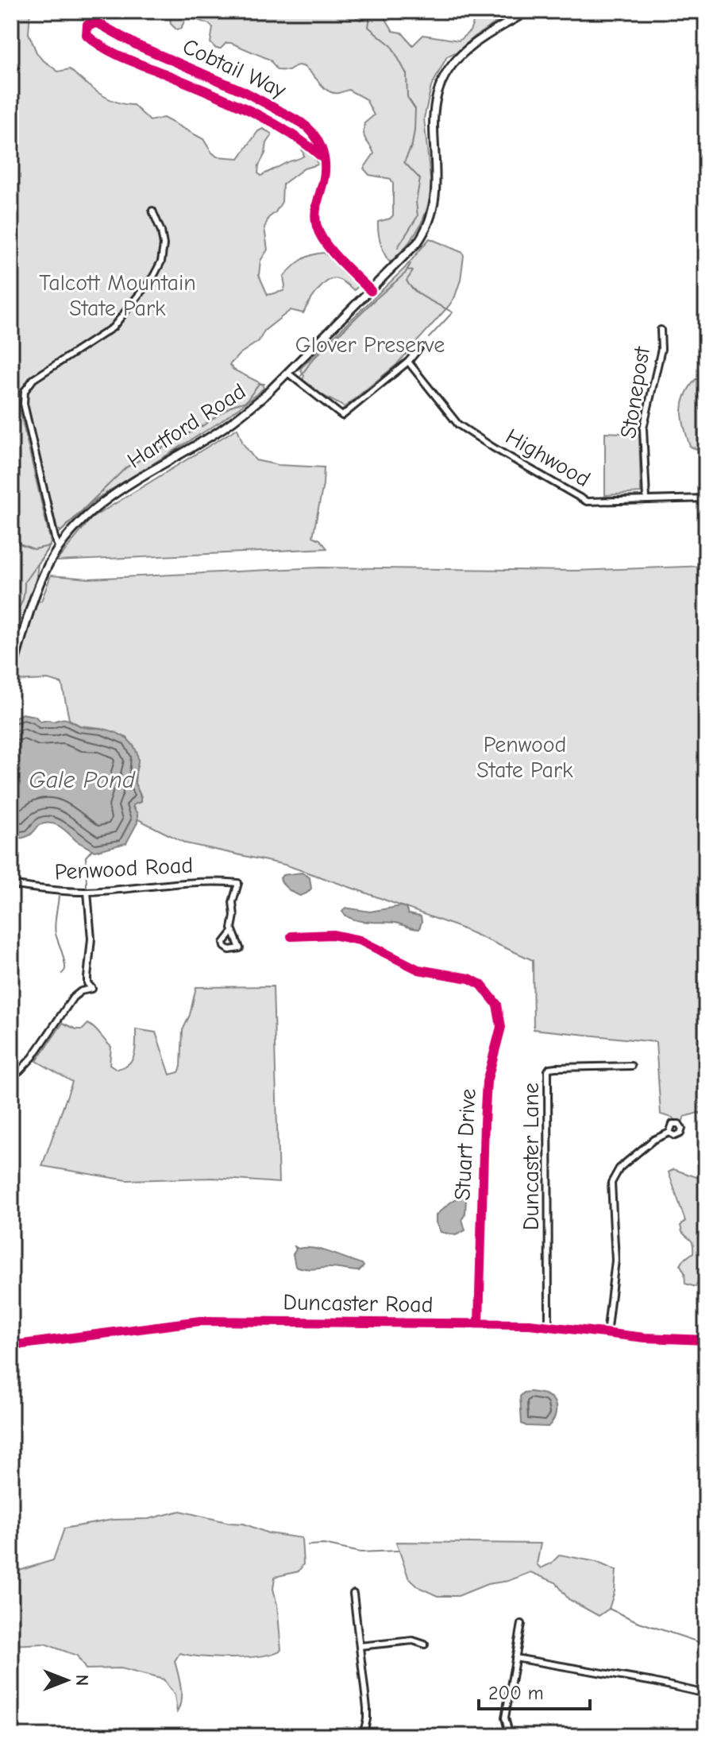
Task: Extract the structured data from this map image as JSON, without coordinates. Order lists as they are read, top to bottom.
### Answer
{
  "streets": {
    "main road": ["Hartford Road", "Duncaster Road"],
    "street": [
      "Cobtail Way",
      "Stonepost",
      "Highwood",
      "Penwood Road",
      "Stuart Drive",
      "Duncaster Lane"
    ]
  },
  "crossings": [
    ["Cobtail Way", "Hartford Road"],
    ["Stonepost", "Highwood"],
    ["Stuart Drive", "Duncaster Road"],
    ["Duncaster Lane", "Duncaster Road"]
  ],
  "water": ["Gale Pond"],
  "parks": ["Talcott Mountain State Park", "Glover Preserve", "Penwood State Park"],
  "scale_bar": "200 m",
  "north": "right"
}
